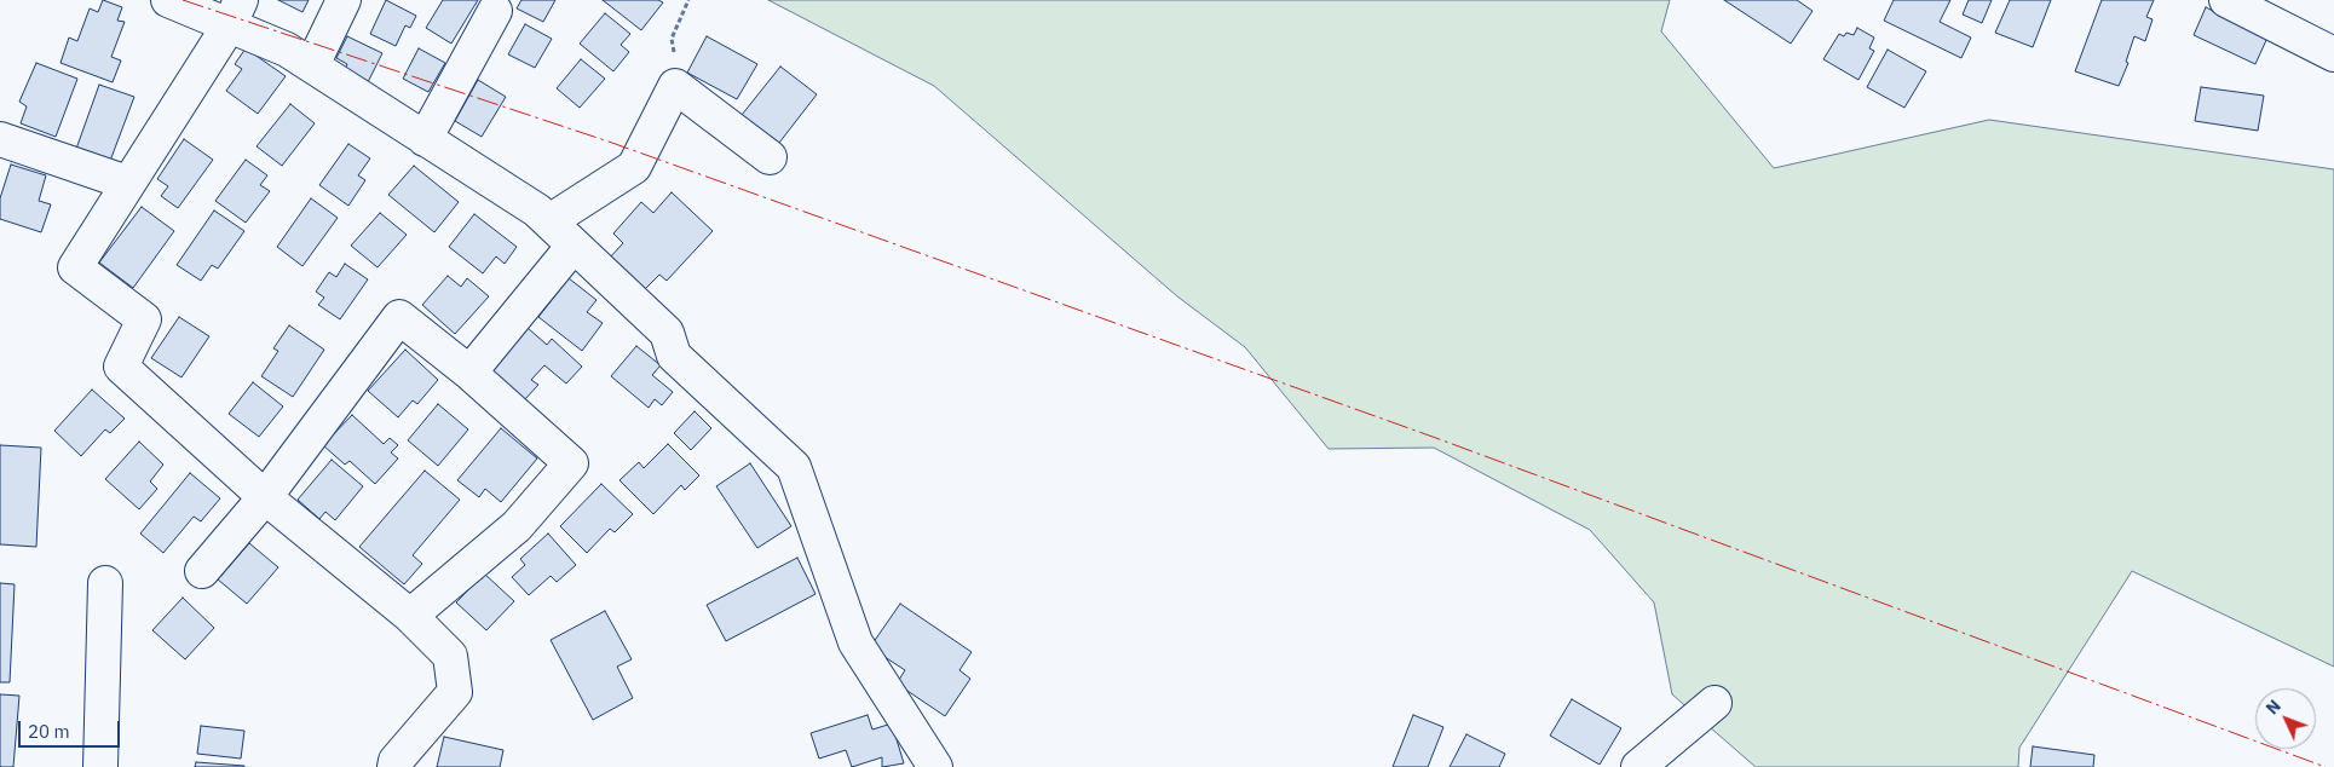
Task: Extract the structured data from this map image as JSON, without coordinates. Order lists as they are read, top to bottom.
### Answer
{
  "scale_bar": "20 m",
  "north": "top left"
}
